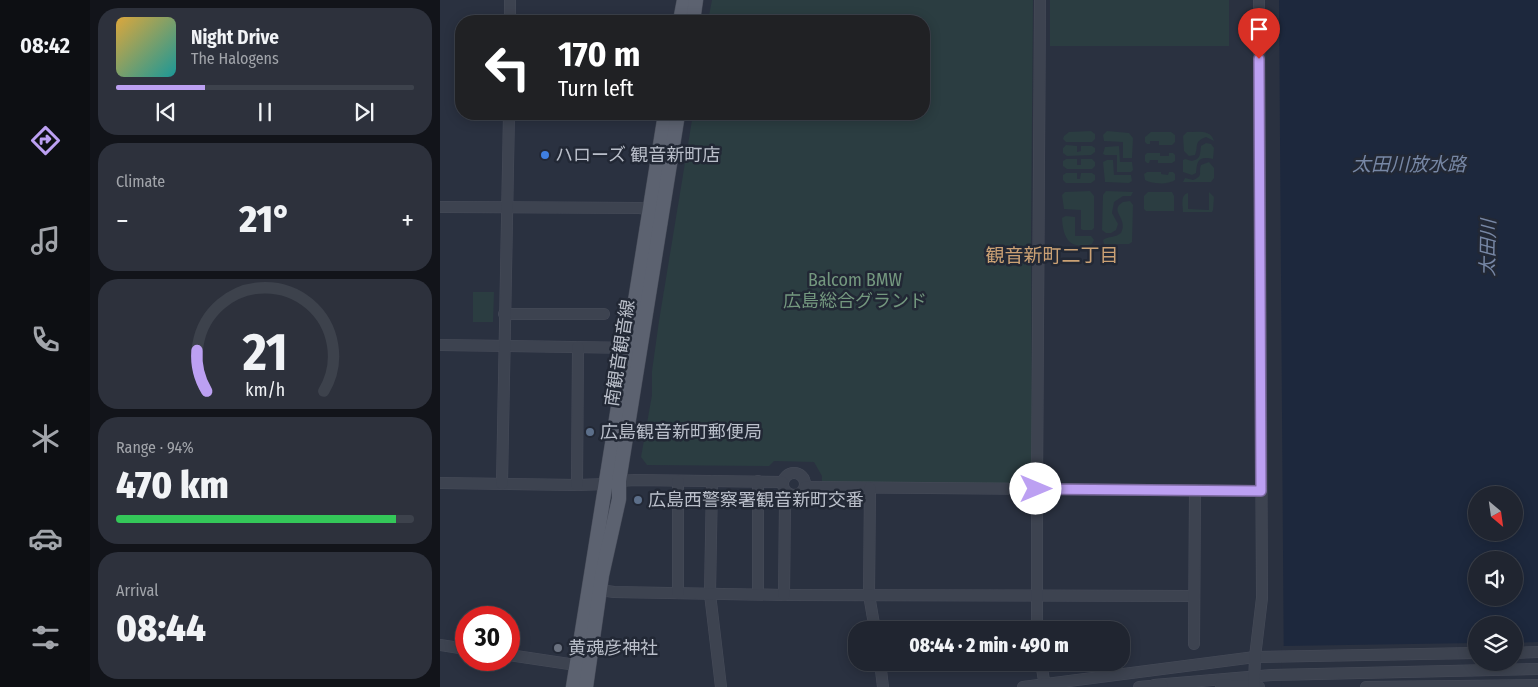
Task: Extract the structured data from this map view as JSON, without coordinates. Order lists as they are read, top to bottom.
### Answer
{
  "streets": {
    "main road": ["南観音観音線"]
  },
  "districts": ["観音新町二丁目"],
  "water": ["太田川放水路", "太田川"],
  "parks": ["Balcom BMW 広島総合グランド"],
  "places": [
    "ハローズ 観音新町店",
    "広島観音新町郵便局",
    "広島西警察署観音新町交番",
    "黄魂彦神社"
  ],
  "north": "bottom right",
  "page": {
    "tabs": "08:42",
    "turn": ["170 m", "Turn left"],
    "song": ["Night Drive", "The Halogens"],
    "tile": [
      "Climate",
      ["Range · 94%", "470 km"],
      ["Arrival", "08:44"]
    ],
    "heat": ["−", "21°", "+"],
    "limit": "30",
    "trip": "08:44 · 2 min · 490 m",
    "gauge": ["21", "km/h"]
  }
}
